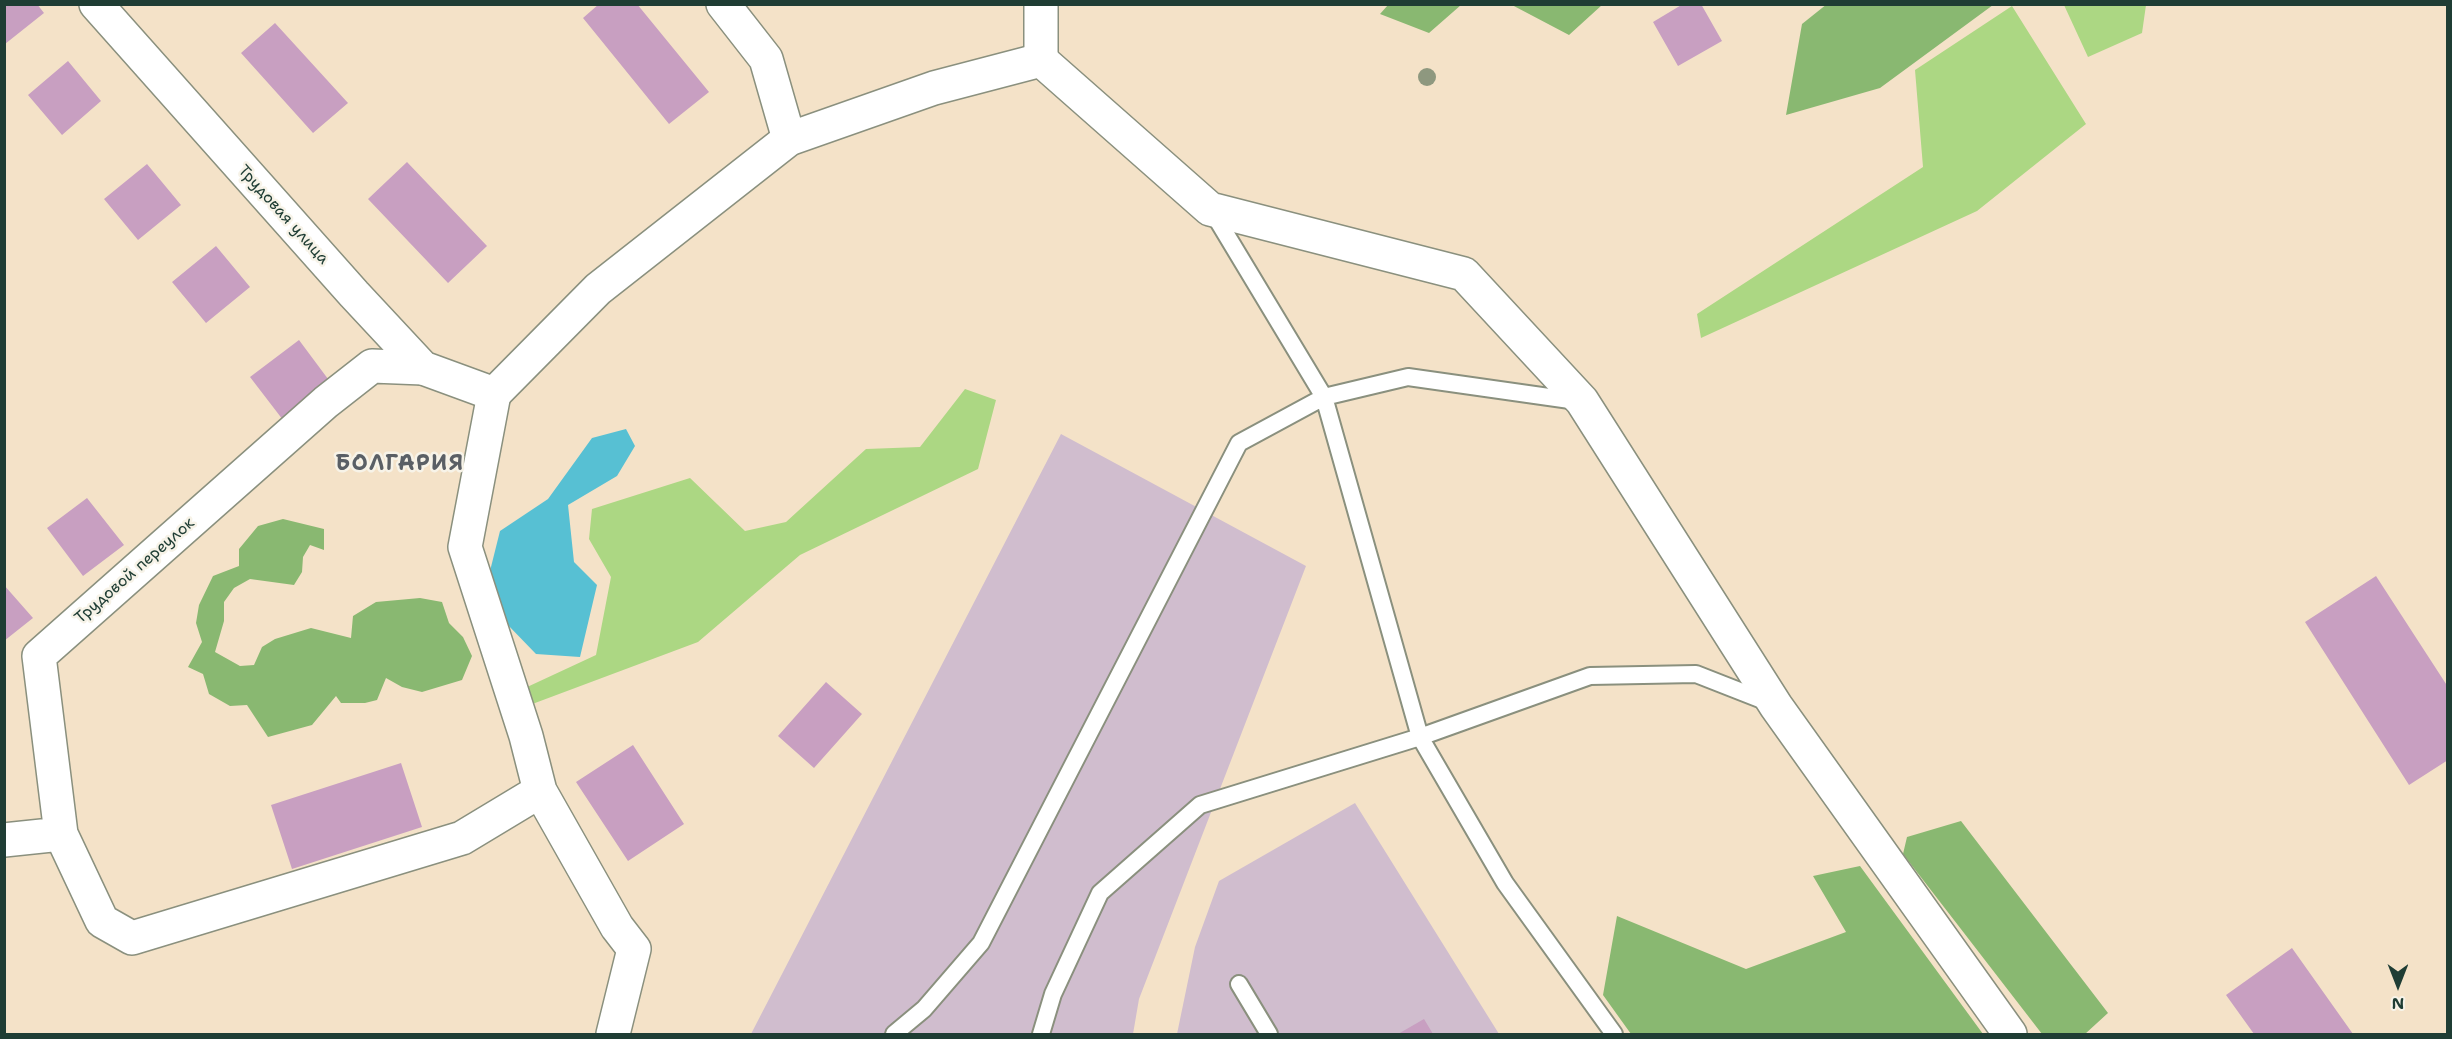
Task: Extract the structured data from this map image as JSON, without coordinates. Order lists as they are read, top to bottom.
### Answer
{
  "streets": {
    "street": ["Трудовая улица", "Трудовой переулок"]
  },
  "crossings": [
    ["Трудовая улица", "Трудовой переулок"]
  ],
  "districts": ["БОЛГАРИЯ"],
  "north": "bottom"
}
